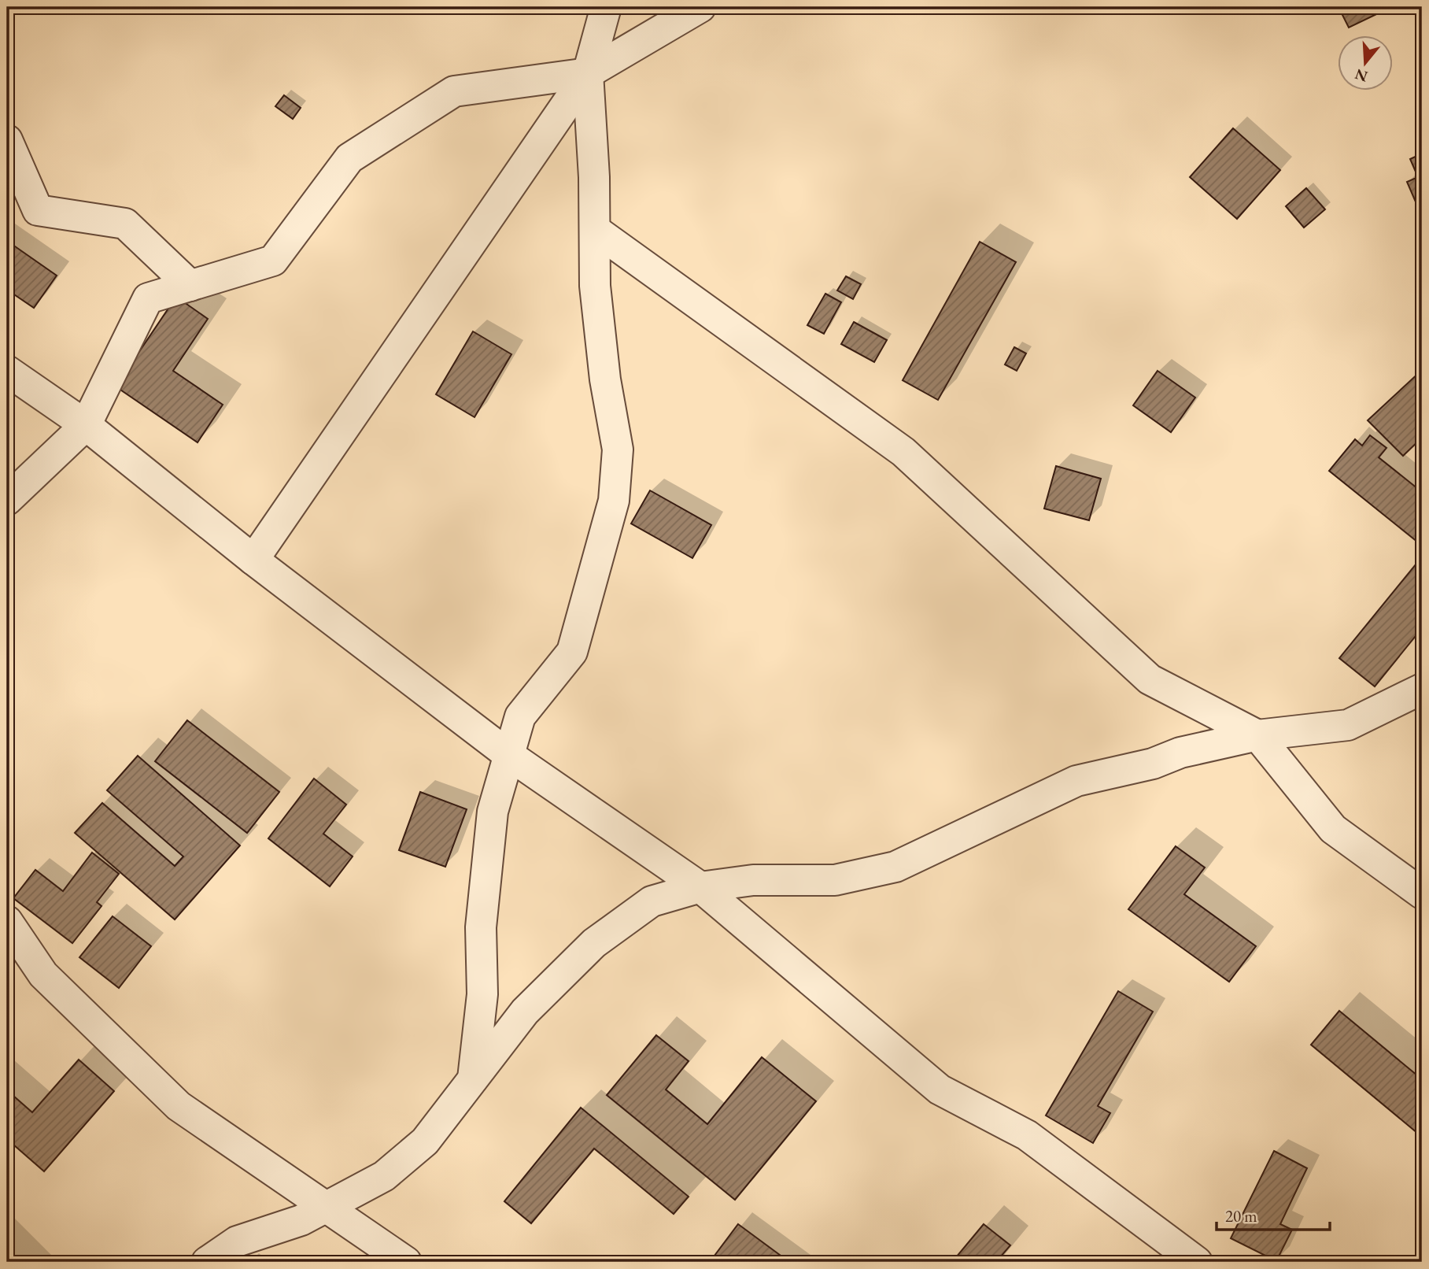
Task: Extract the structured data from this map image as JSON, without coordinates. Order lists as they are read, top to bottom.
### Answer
{
  "scale_bar": "20 m",
  "north": "bottom"
}
